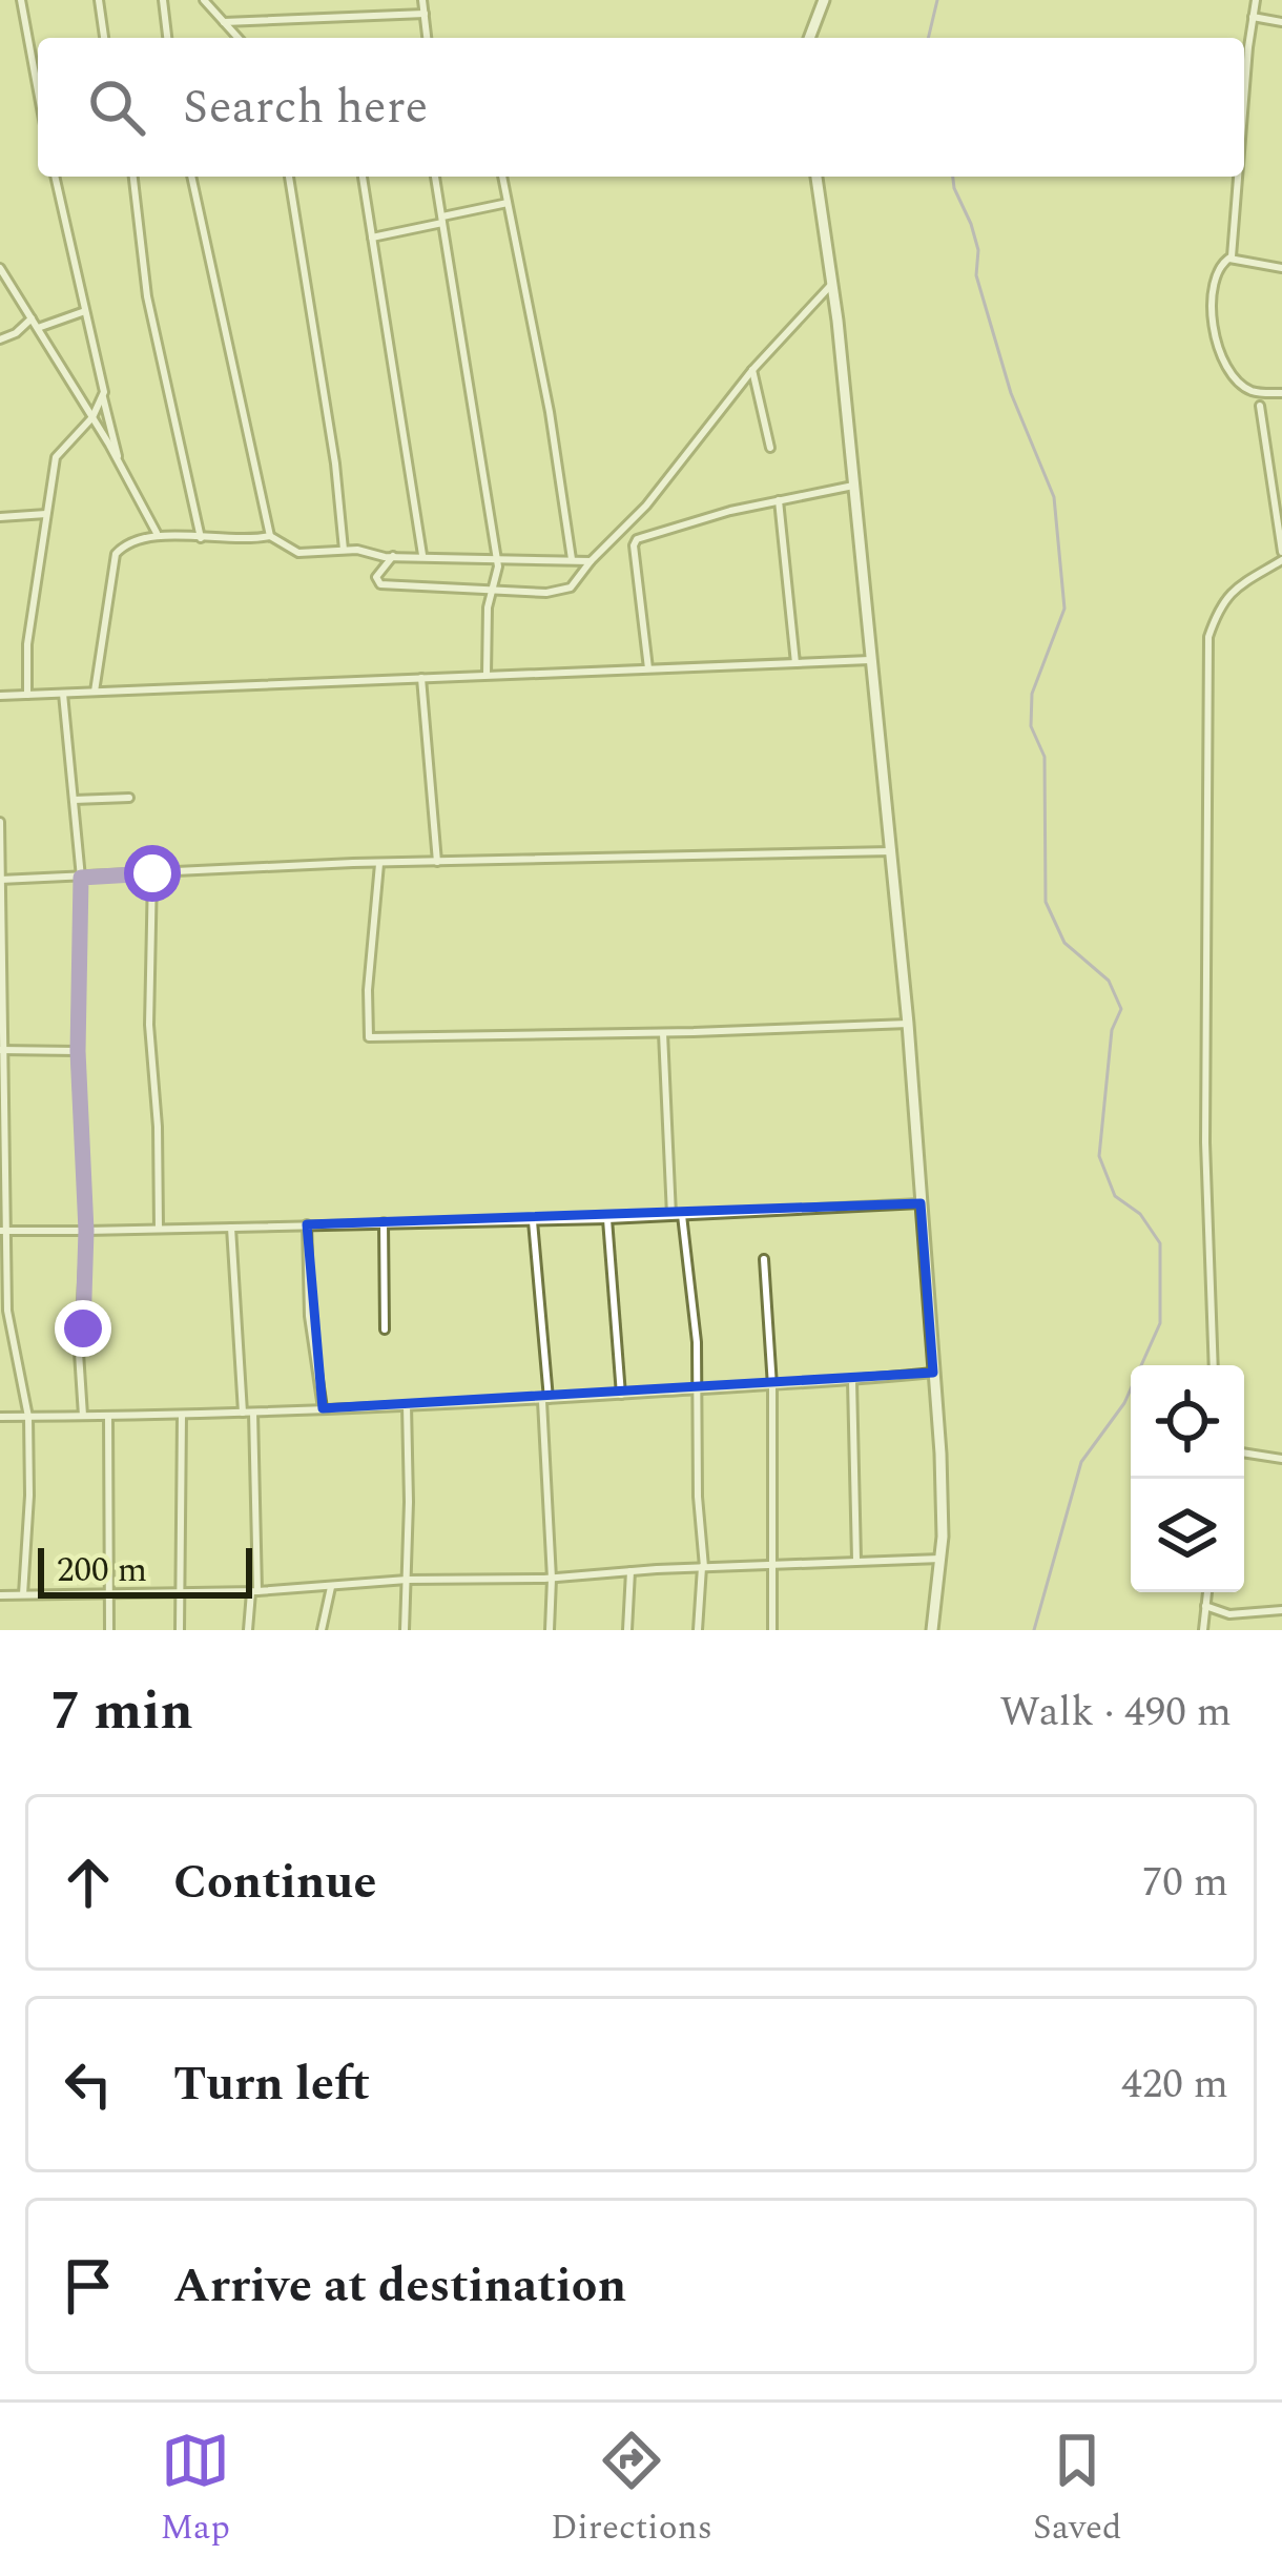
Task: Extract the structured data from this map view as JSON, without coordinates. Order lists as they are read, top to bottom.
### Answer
{
  "scale_bar": "200 m",
  "page": {
    "search": "Search here",
    "scale": "200 m",
    "heading": ["7 min", "Walk · 490 m"],
    "list": [
      ["Continue", "70 m"],
      ["Turn left", "420 m"],
      "Arrive at destination"
    ],
    "nav": ["Map", "Directions", "Saved"]
  }
}
